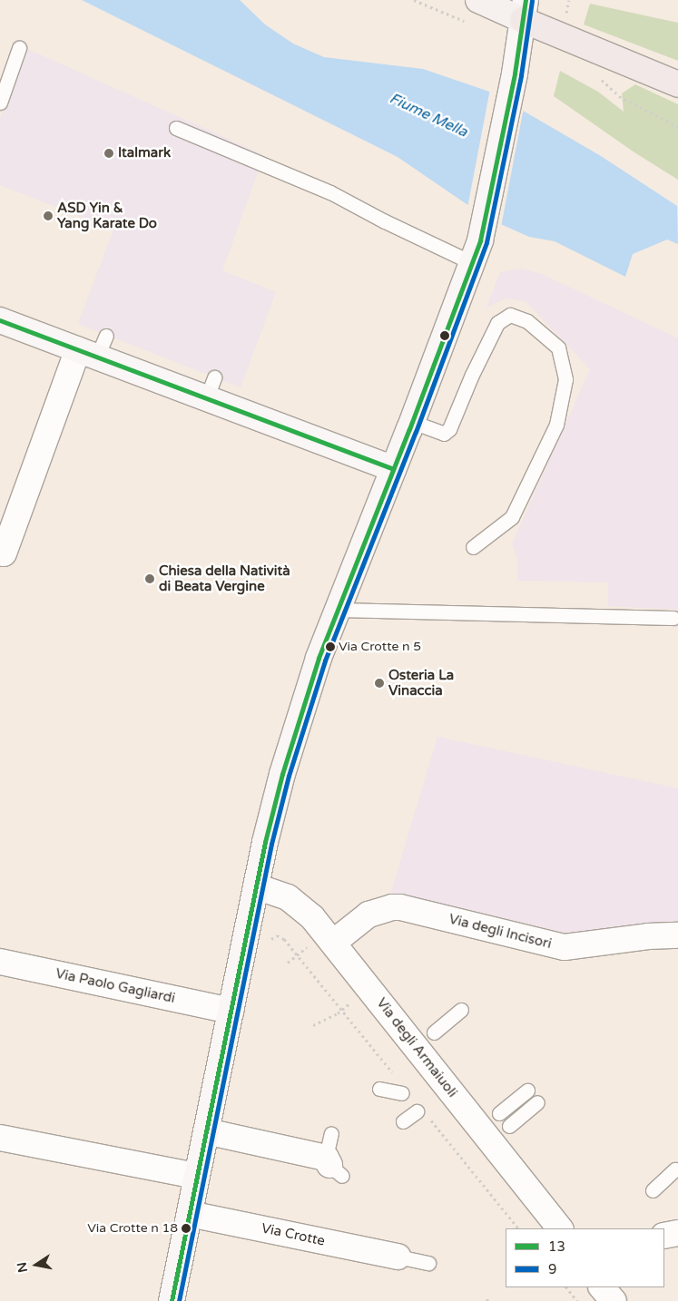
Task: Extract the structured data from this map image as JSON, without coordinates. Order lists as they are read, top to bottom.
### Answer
{
  "streets": {
    "street": [
      "Via degli Incisori",
      "Via Paolo Gagliardi",
      "Via degli Armaiuoli",
      "Via Crotte"
    ]
  },
  "crossings": [
    ["Via degli Incisori", "Via degli Armaiuoli"]
  ],
  "water": ["Fiume Mella"],
  "places": [
    "Italmark",
    "ASD Yin & Yang Karate Do",
    "Chiesa della Natività di Beata Vergine",
    "Via Crotte n 5",
    "Osteria La Vinaccia",
    "Via Crotte n 18"
  ],
  "lines": ["transit line 13", "transit line 9"],
  "legend": ["13", "9"],
  "north": "left"
}
